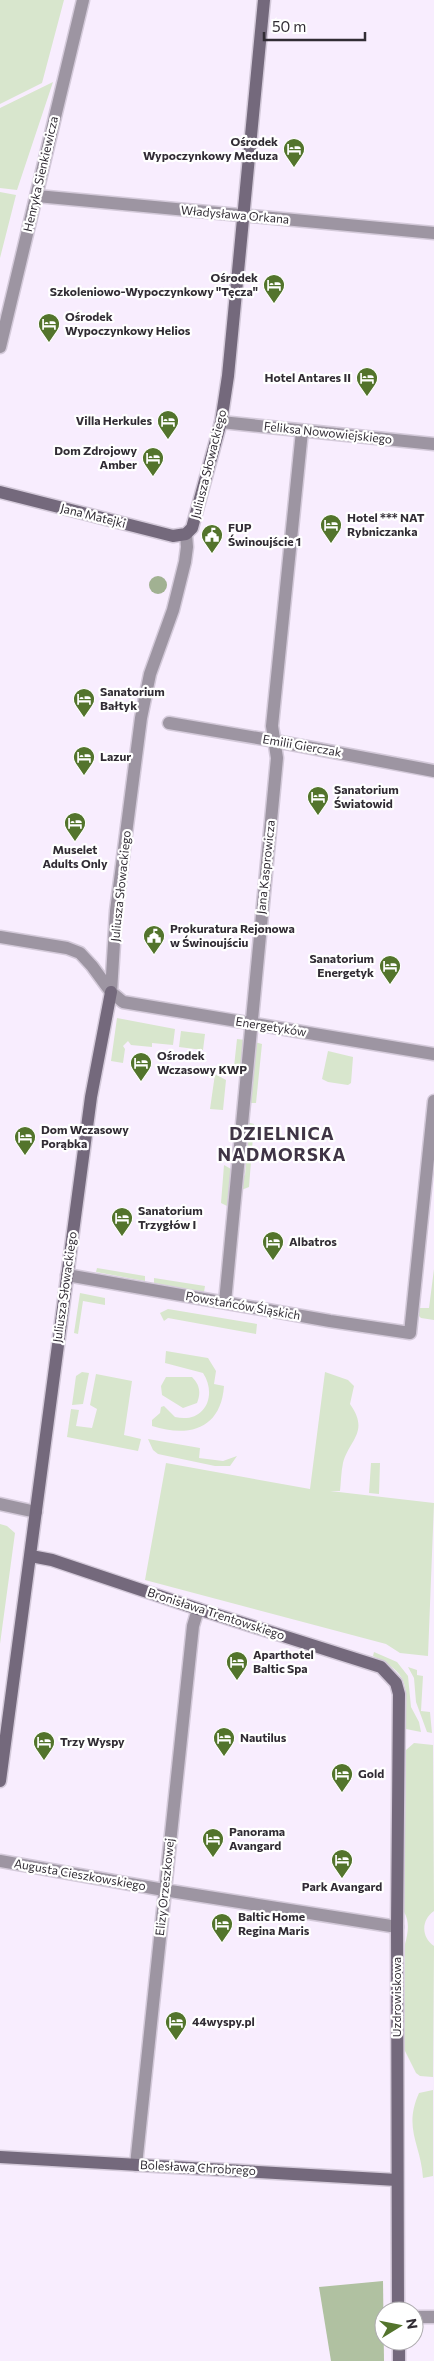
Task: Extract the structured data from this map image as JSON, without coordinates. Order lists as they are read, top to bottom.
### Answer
{
  "streets": {
    "street": [
      "Henryka Sienkiewicza",
      "Władysława Orkana",
      "Feliksa Nowowiejskiego",
      "Juliusza Słowackiego",
      "Jana Matejki",
      "Emilii Gierczak",
      "Jana Kasprowicza",
      "Energetyków",
      "Powstańców Śląskich",
      "Bronisława Trentowskiego",
      "Augusta Cieszkowskiego",
      "Elizy Orzeszkowej",
      "Uzdrowiskowa",
      "Bolesława Chrobrego"
    ]
  },
  "crossings": [
    ["Henryka Sienkiewicza", "Władysława Orkana"],
    ["Władysława Orkana", "Juliusza Słowackiego"],
    ["Feliksa Nowowiejskiego", "Juliusza Słowackiego"],
    ["Feliksa Nowowiejskiego", "Jana Kasprowicza"],
    ["Juliusza Słowackiego", "Jana Matejki"],
    ["Juliusza Słowackiego", "Energetyków"],
    ["Juliusza Słowackiego", "Powstańców Śląskich"],
    ["Juliusza Słowackiego", "Bronisława Trentowskiego"],
    ["Emilii Gierczak", "Jana Kasprowicza"],
    ["Jana Kasprowicza", "Energetyków"],
    ["Jana Kasprowicza", "Powstańców Śląskich"],
    ["Bronisława Trentowskiego", "Elizy Orzeszkowej"],
    ["Bronisława Trentowskiego", "Uzdrowiskowa"],
    ["Augusta Cieszkowskiego", "Elizy Orzeszkowej"],
    ["Augusta Cieszkowskiego", "Uzdrowiskowa"],
    ["Elizy Orzeszkowej", "Bolesława Chrobrego"],
    ["Uzdrowiskowa", "Bolesława Chrobrego"]
  ],
  "districts": ["DZIELNICA NADMORSKA"],
  "places": {
    "hotel": [
      "Ośrodek Wypoczynkowy Meduza",
      "Ośrodek Szkoleniowo-Wypoczynkowy \"Tęcza\"",
      "Ośrodek Wypoczynkowy Helios",
      "Hotel Antares II",
      "Villa Herkules",
      "Dom Zdrojowy Amber",
      "Hotel *** NAT Rybniczanka",
      "Sanatorium Bałtyk",
      "Lazur",
      "Sanatorium Światowid",
      "Muselet Adults Only",
      "Sanatorium Energetyk",
      "Ośrodek Wczasowy KWP",
      "Dom Wczasowy Porąbka",
      "Sanatorium Trzygłów I",
      "Albatros",
      "Aparthotel Baltic Spa",
      "Nautilus",
      "Trzy Wyspy",
      "Gold",
      "Panorama Avangard",
      "Park Avangard",
      "Baltic Home Regina Maris",
      "44wyspy.pl"
    ],
    "public building": ["FUP Świnoujście 1", "Prokuratura Rejonowa w Świnoujściu"]
  },
  "scale_bar": "50 m",
  "north": "right"
}
